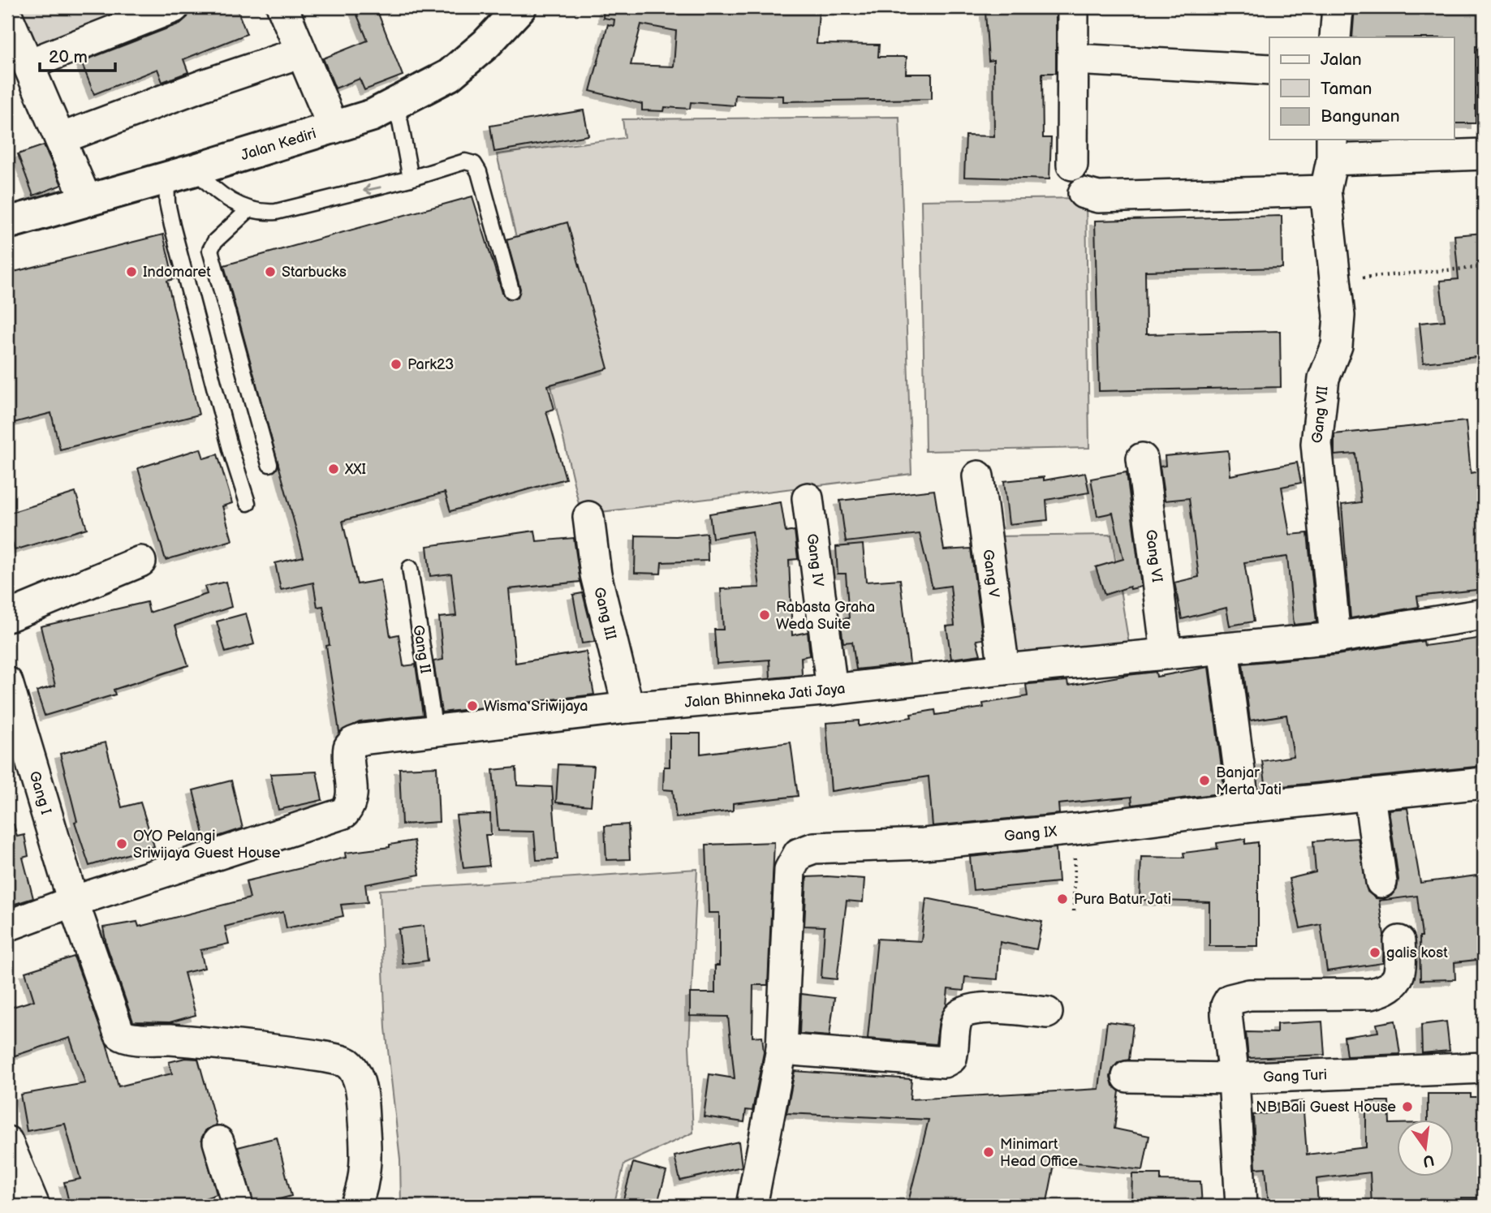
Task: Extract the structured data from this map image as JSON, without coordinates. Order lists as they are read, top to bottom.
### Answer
{
  "streets": {
    "main road": ["Jalan Kediri"],
    "street": [
      "Gang VII",
      "Gang VI",
      "Gang IV",
      "Gang V",
      "Gang III",
      "Jalan Bhinneka Jati Jaya",
      "Gang I",
      "Gang IX",
      "Gang Turi"
    ],
    "lane": ["Gang II"]
  },
  "crossings": [
    ["Gang VII", "Jalan Bhinneka Jati Jaya"],
    ["Gang VI", "Jalan Bhinneka Jati Jaya"],
    ["Gang IV", "Jalan Bhinneka Jati Jaya"],
    ["Gang V", "Jalan Bhinneka Jati Jaya"],
    ["Gang III", "Jalan Bhinneka Jati Jaya"],
    ["Gang II", "Jalan Bhinneka Jati Jaya"],
    ["Jalan Bhinneka Jati Jaya", "Gang I"]
  ],
  "places": [
    "Indomaret",
    "Starbucks",
    "Park23",
    "XXI",
    "Rabasta Graha Weda Suite",
    "Wisma Sriwijaya",
    "Banjar Merta Jati",
    "OYO Pelangi Sriwijaya Guest House",
    "Pura Batur Jati",
    "galis kost",
    "NB Bali Guest House",
    "Minimart Head Office"
  ],
  "legend": ["Jalan", "Taman", "Bangunan"],
  "scale_bar": "20 m",
  "north": "bottom"
}
